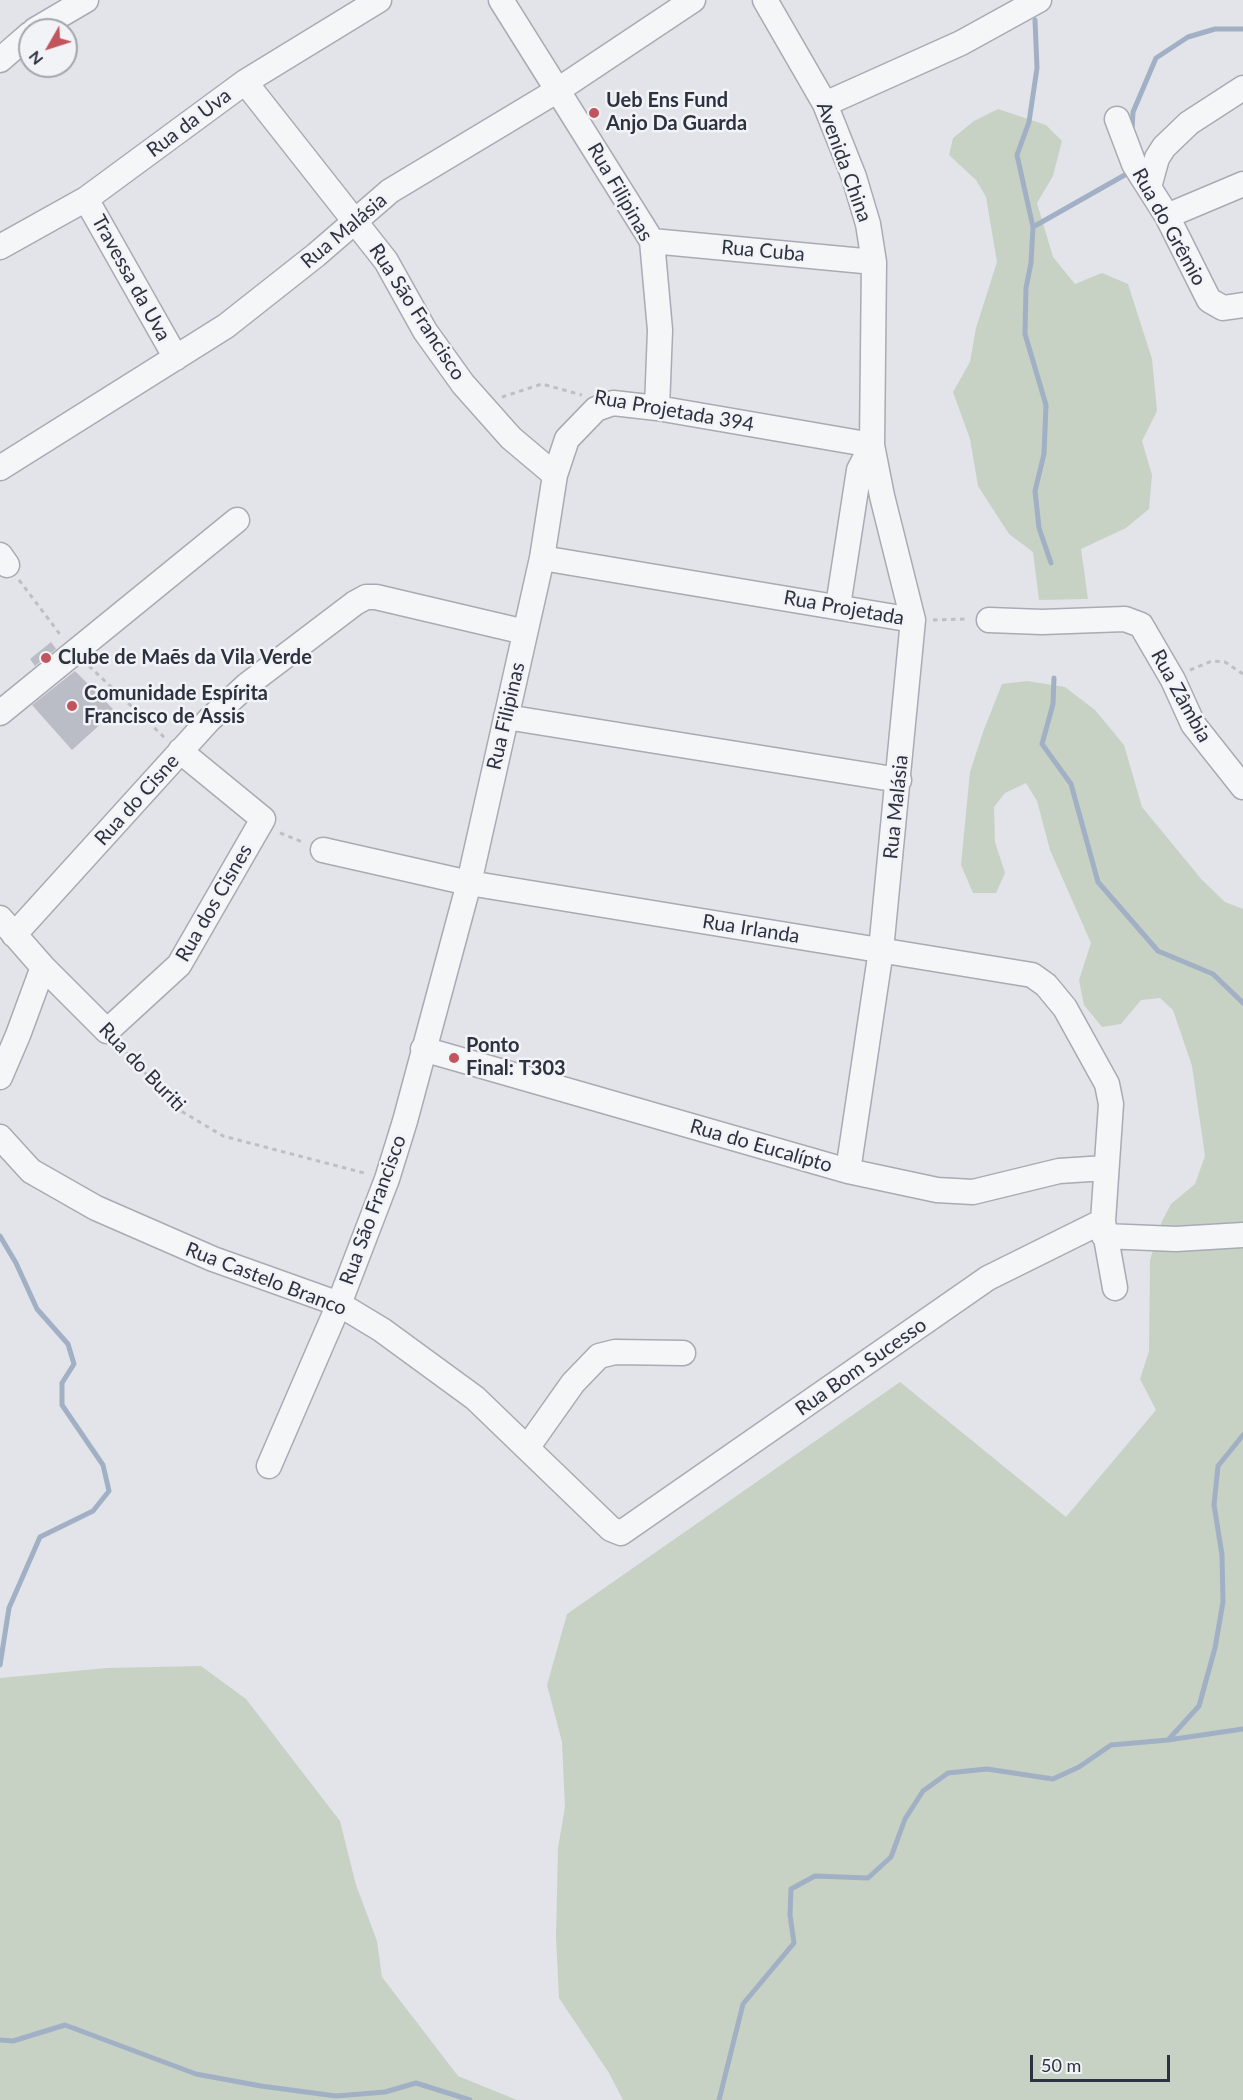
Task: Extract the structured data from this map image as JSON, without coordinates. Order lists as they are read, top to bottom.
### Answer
{
  "streets": {
    "street": [
      "Rua da Uva",
      "Avenida China",
      "Rua Filipinas",
      "Rua do Grêmio",
      "Rua Malásia",
      "Rua Cuba",
      "Travessa da Uva",
      "Rua São Francisco",
      "Rua Projetada 394",
      "Rua Projetada",
      "Rua Zâmbia",
      "Rua do Cisne",
      "Rua dos Cisnes",
      "Rua Irlanda",
      "Rua do Buriti",
      "Rua do Eucalípto",
      "Rua Castelo Branco",
      "Rua Bom Sucesso"
    ]
  },
  "crossings": [
    ["Rua da Uva", "Travessa da Uva"],
    ["Rua da Uva", "Rua São Francisco"],
    ["Avenida China", "Rua Malásia"],
    ["Avenida China", "Rua Cuba"],
    ["Avenida China", "Rua Projetada 394"],
    ["Rua Filipinas", "Rua Malásia"],
    ["Rua Filipinas", "Rua Cuba"],
    ["Rua Filipinas", "Rua São Francisco"],
    ["Rua Filipinas", "Rua Projetada 394"],
    ["Rua Filipinas", "Rua Projetada"],
    ["Rua Filipinas", "Rua do Cisne"],
    ["Rua Filipinas", "Rua Irlanda"],
    ["Rua Filipinas", "Rua do Eucalípto"],
    ["Rua Malásia", "Travessa da Uva"],
    ["Rua Malásia", "Rua São Francisco"],
    ["Rua Malásia", "Rua Projetada 394"],
    ["Rua Malásia", "Rua Projetada"],
    ["Rua Malásia", "Rua Irlanda"],
    ["Rua Malásia", "Rua do Eucalípto"],
    ["Rua São Francisco", "Rua Projetada 394"],
    ["Rua São Francisco", "Rua do Buriti"],
    ["Rua São Francisco", "Rua do Eucalípto"],
    ["Rua São Francisco", "Rua Castelo Branco"],
    ["Rua Projetada", "Rua Zâmbia"],
    ["Rua do Cisne", "Rua dos Cisnes"],
    ["Rua do Cisne", "Rua do Buriti"],
    ["Rua dos Cisnes", "Rua do Buriti"],
    ["Rua Irlanda", "Rua do Eucalípto"],
    ["Rua Castelo Branco", "Rua Bom Sucesso"]
  ],
  "places": [
    "Ueb Ens Fund Anjo Da Guarda",
    "Clube de Maẽs da Vila Verde",
    "Comunidade Espírita Francisco de Assis",
    "Ponto Final: T303"
  ],
  "scale_bar": "50 m",
  "north": "bottom left"
}
